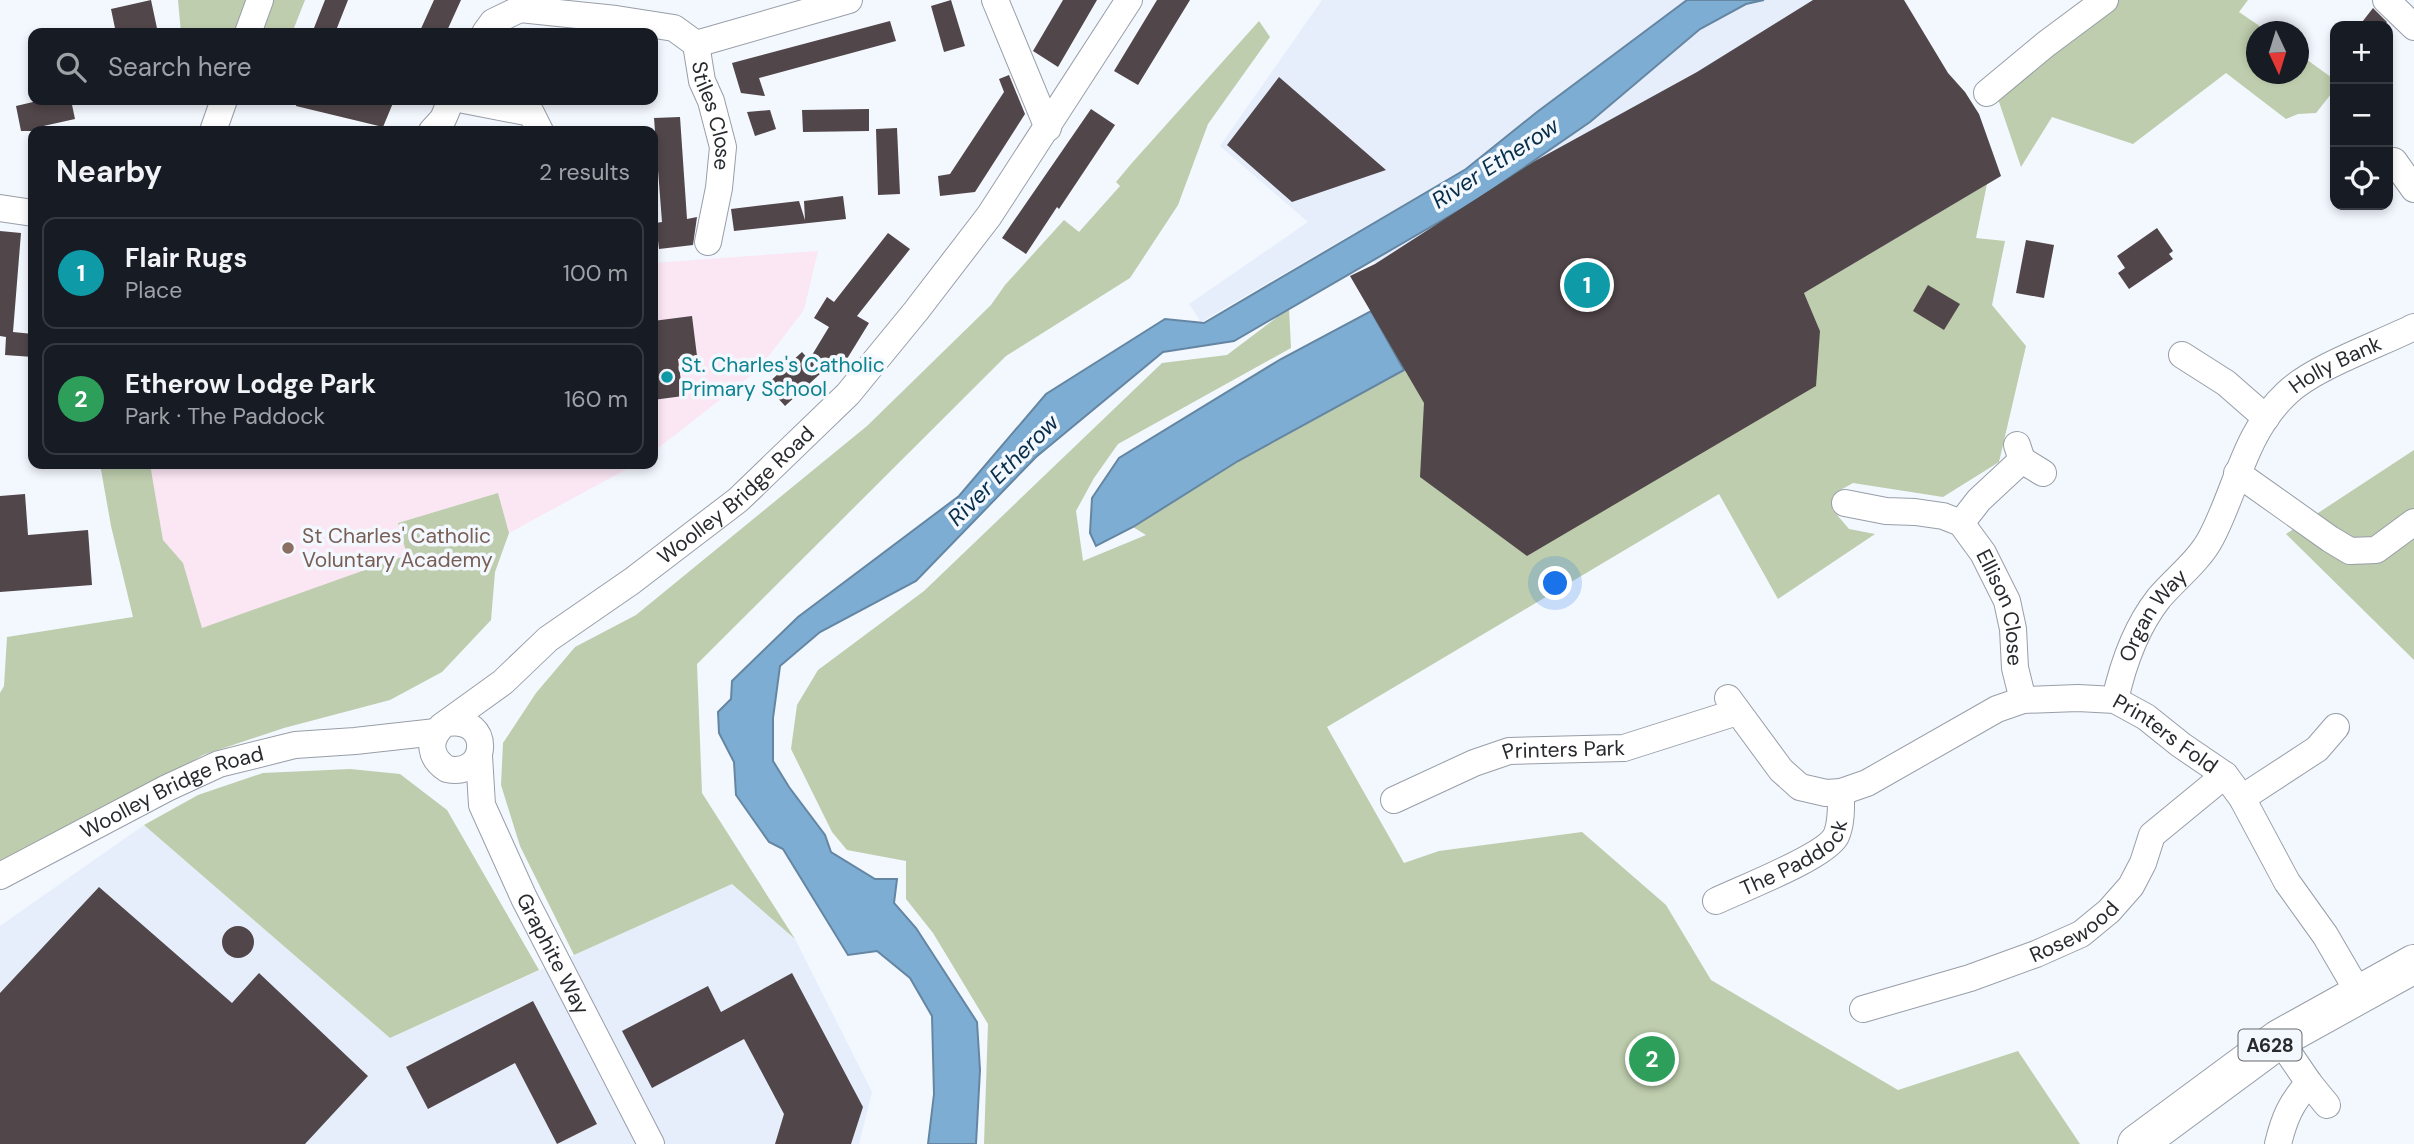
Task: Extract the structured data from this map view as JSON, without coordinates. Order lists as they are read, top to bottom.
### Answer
{
  "streets": {
    "highway": ["A628"],
    "street": [
      "Stiles Close",
      "Holly Bank",
      "Woolley Bridge Road",
      "Ellison Close",
      "Organ Way",
      "Printers Fold",
      "Printers Park",
      "The Paddock",
      "Rosewood",
      "Graphite Way"
    ]
  },
  "crossings": [
    ["Holly Bank", "Organ Way"],
    ["Woolley Bridge Road", "Graphite Way"],
    ["Ellison Close", "Printers Fold"],
    ["Organ Way", "Printers Fold"],
    ["Printers Fold", "Printers Park"],
    ["Printers Fold", "Rosewood"],
    ["Printers Fold", "A628"],
    ["Printers Park", "The Paddock"]
  ],
  "water": ["River Etherow"],
  "places": ["St. Charles's Catholic Primary School", "St Charles' Catholic Voluntary Academy"],
  "north": "bottom",
  "page": {
    "map_buttons": ["+", "−"],
    "search": "Search here",
    "heading": ["Nearby", "2 results"],
    "list": [
      {
        "mark": "1",
        "name": "Flair Rugs",
        "note": "Place",
        "value": "100 m"
      },
      {
        "mark": "2",
        "name": "Etherow Lodge Park",
        "note": "Park · The Paddock",
        "value": "160 m"
      }
    ],
    "pins": ["1", "2"]
  }
}
